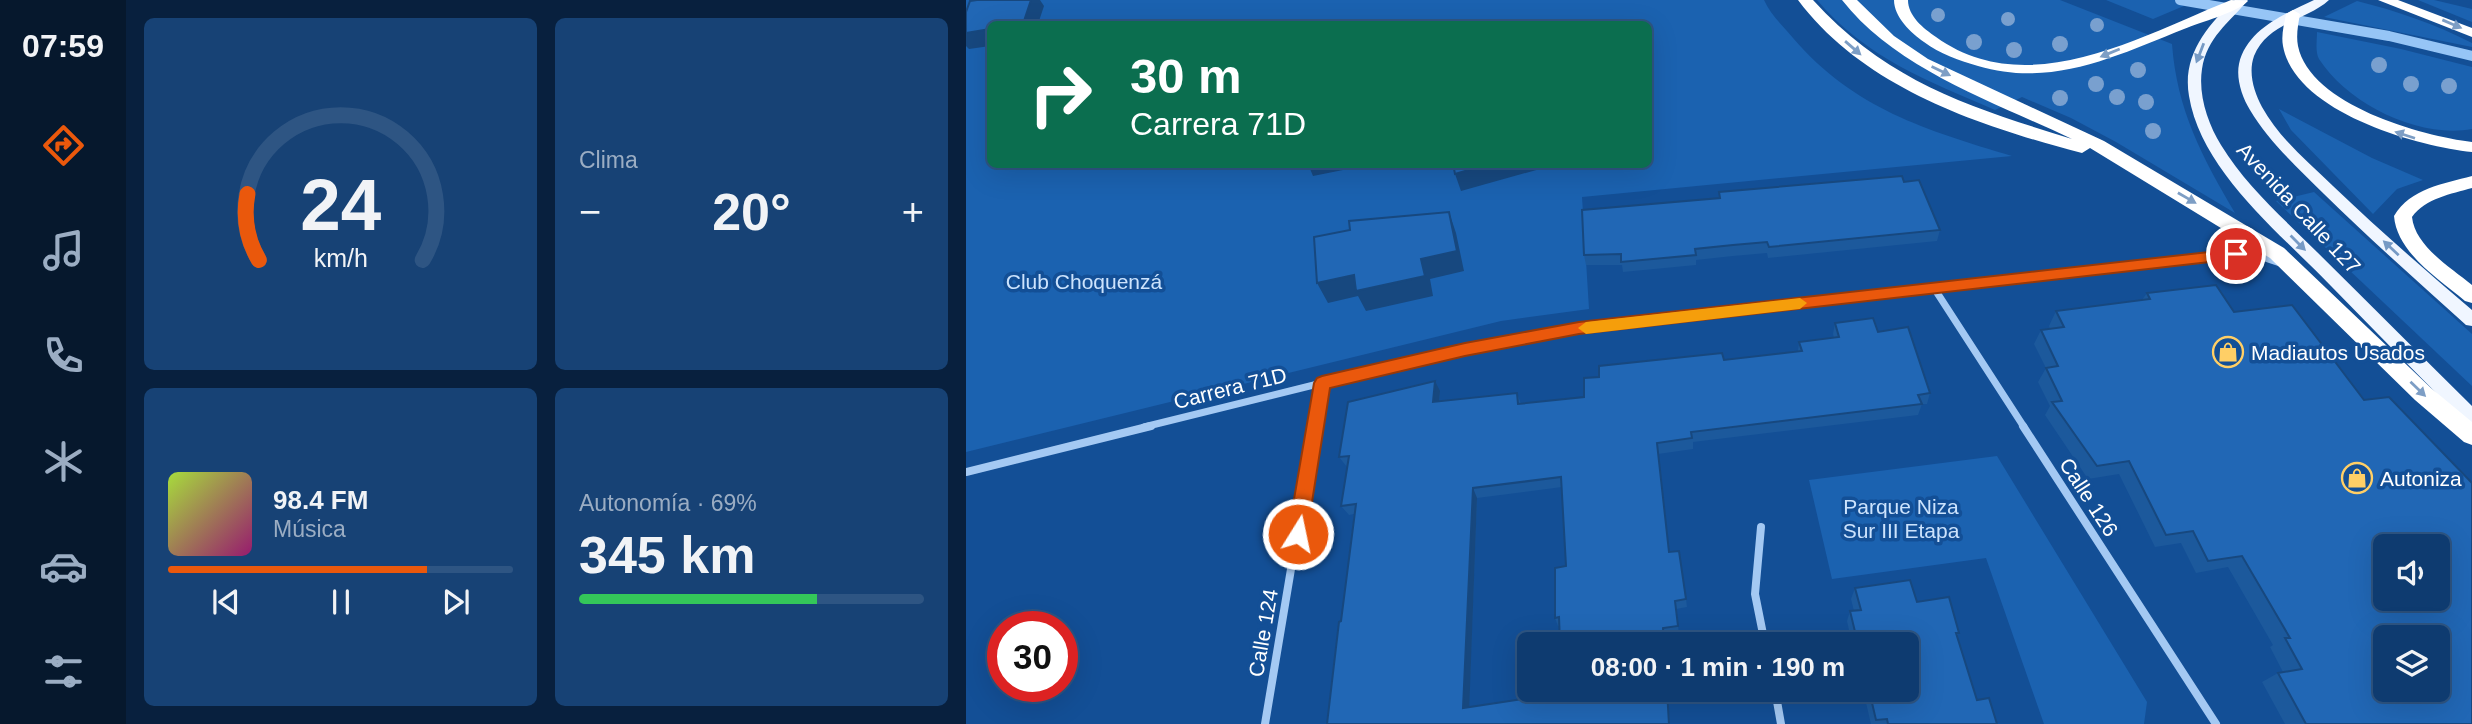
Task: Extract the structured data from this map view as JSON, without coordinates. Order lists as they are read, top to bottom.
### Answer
{
  "streets": {
    "main road": ["Avenida Calle 127"],
    "street": ["Carrera 71D", "Calle 126", "Calle 124"]
  },
  "crossings": [
    ["Carrera 71D", "Calle 126"],
    ["Carrera 71D", "Calle 124"]
  ],
  "parks": ["Club Choquenzá", "Parque Niza Sur III Etapa"],
  "places": {
    "shop": ["Madiautos Usados", "Autoniza"]
  },
  "page": {
    "tabs": "07:59",
    "tile": [
      "Clima",
      ["Autonomía · 69%", "345 km"]
    ],
    "turn": ["30 m", "Carrera 71D"],
    "heat": ["−", "20°", "+"],
    "song": ["98.4 FM", "Música"],
    "limit": "30",
    "trip": "08:00 · 1 min · 190 m",
    "gauge": ["24", "km/h"]
  }
}
